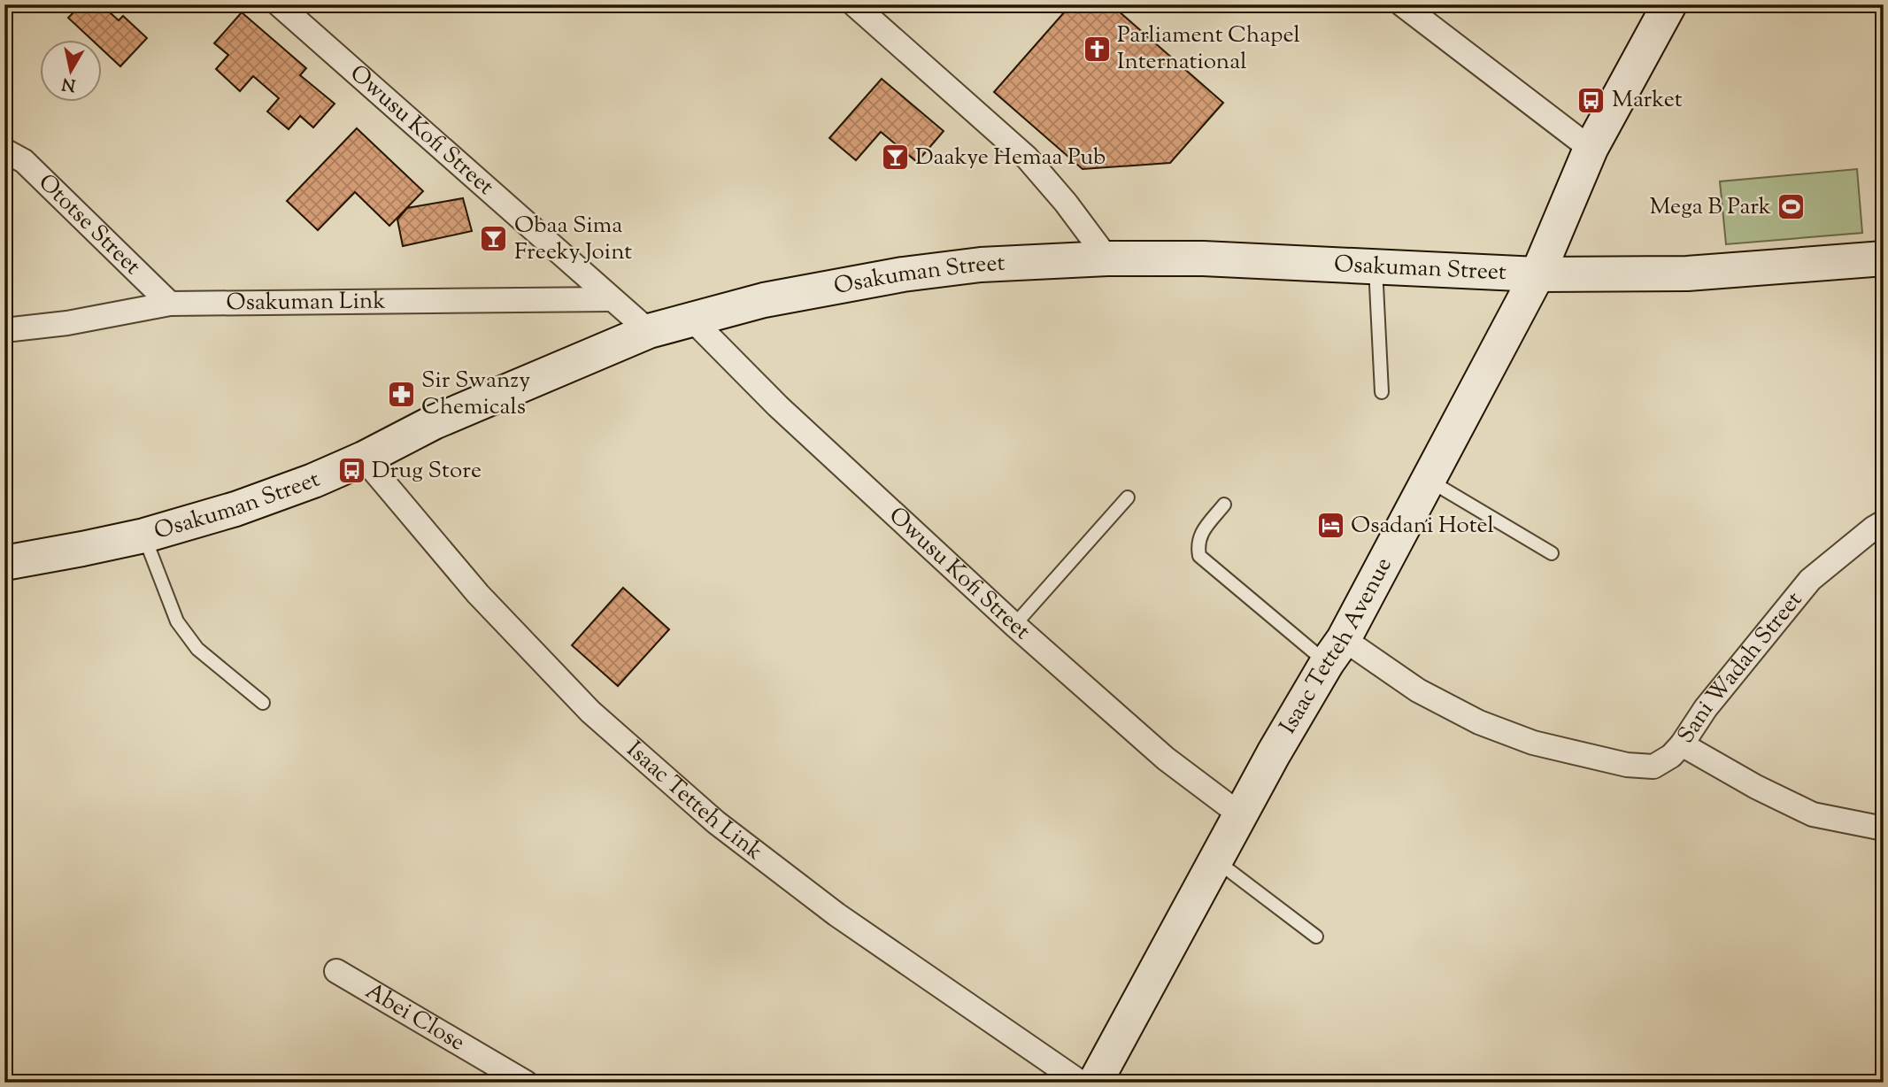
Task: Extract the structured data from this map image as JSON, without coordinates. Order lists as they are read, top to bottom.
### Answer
{
  "streets": {
    "street": [
      "Owusu Kofi Street",
      "Ototse Street",
      "Osakuman Street",
      "Osakuman Link",
      "Isaac Tetteh Avenue",
      "Sani Wadah Street",
      "Isaac Tetteh Link",
      "Abei Close"
    ]
  },
  "crossings": [
    ["Owusu Kofi Street", "Osakuman Street"],
    ["Owusu Kofi Street", "Osakuman Link"],
    ["Owusu Kofi Street", "Isaac Tetteh Avenue"],
    ["Ototse Street", "Osakuman Link"],
    ["Osakuman Street", "Isaac Tetteh Avenue"],
    ["Osakuman Street", "Isaac Tetteh Link"]
  ],
  "places": {
    "church": ["Parliament Chapel International"],
    "bus stop": ["Market", "Drug Store"],
    "bar": ["Daakye Hemaa Pub", "Obaa Sima Freeky Joint"],
    "sports": ["Mega B Park"],
    "pharmacy": ["Sir Swanzy Chemicals"],
    "hotel": ["Osadani Hotel"]
  },
  "north": "bottom"
}
